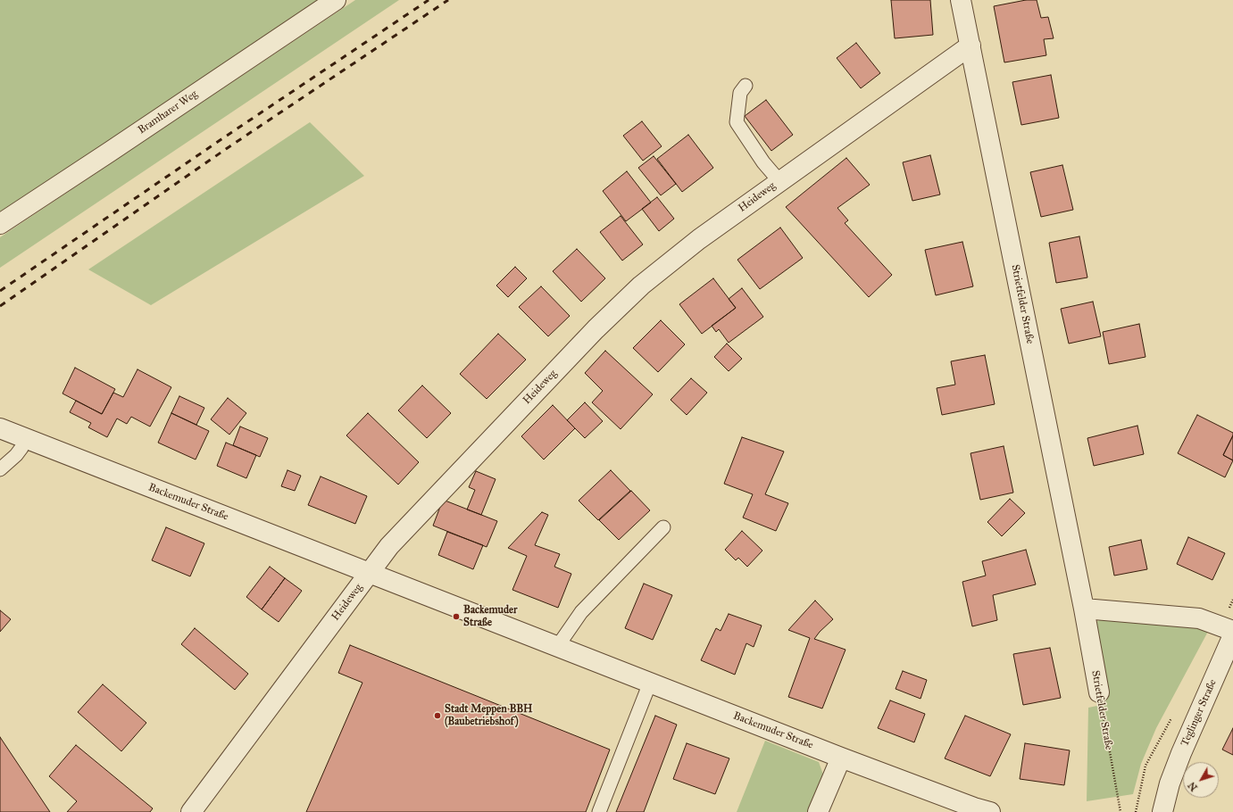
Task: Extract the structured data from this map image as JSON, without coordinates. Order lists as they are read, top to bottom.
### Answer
{
  "streets": {
    "street": [
      "Bramharer Weg",
      "Heideweg",
      "Strietfelder Straße",
      "Backemuder Straße",
      "Teglinger Straße"
    ]
  },
  "crossings": [
    ["Heideweg", "Strietfelder Straße"],
    ["Heideweg", "Backemuder Straße"]
  ],
  "places": ["Backemuder Straße", "Stadt Meppen BBH (Baubetriebshof)"],
  "north": "bottom left"
}
